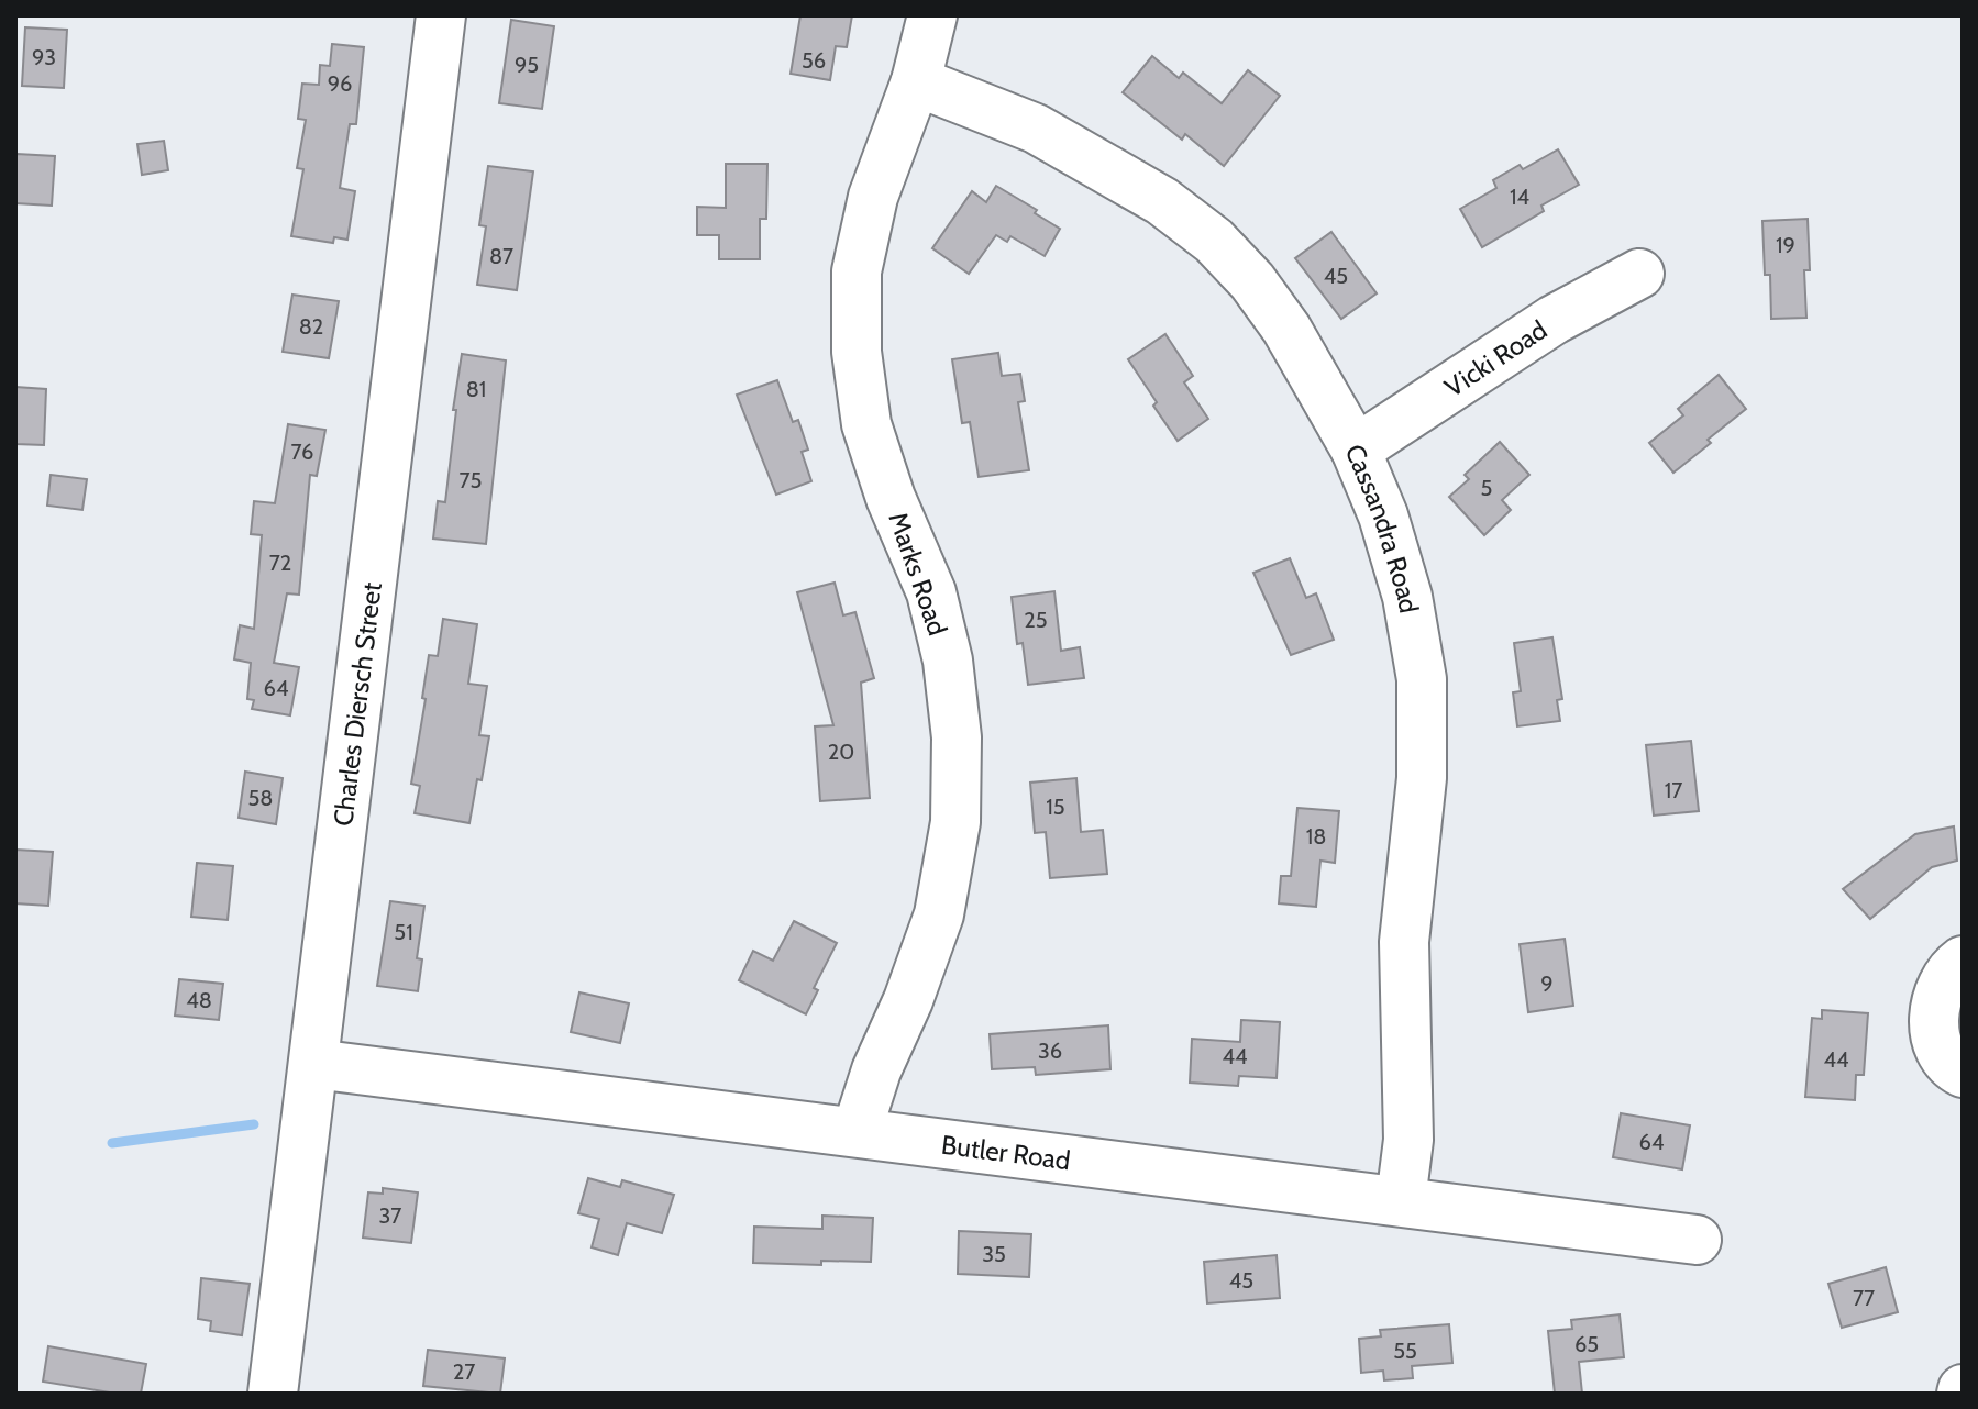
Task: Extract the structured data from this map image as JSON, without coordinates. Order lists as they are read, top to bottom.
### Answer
{
  "streets": {
    "street": [
      "Vicki Road",
      "Cassandra Road",
      "Marks Road",
      "Charles Diersch Street",
      "Butler Road"
    ]
  },
  "crossings": [
    ["Vicki Road", "Cassandra Road"],
    ["Cassandra Road", "Marks Road"],
    ["Cassandra Road", "Butler Road"],
    ["Marks Road", "Butler Road"],
    ["Charles Diersch Street", "Butler Road"]
  ],
  "house_numbers": [
    "93",
    "56",
    "95",
    "96",
    "14",
    "19",
    "87",
    "45",
    "82",
    "81",
    "76",
    "75",
    "5",
    "72",
    "25",
    "64",
    "20",
    "17",
    "58",
    "15",
    "18",
    "51",
    "9",
    "48",
    "36",
    "44",
    "44",
    "64",
    "37",
    "35",
    "45",
    "77",
    "65",
    "55",
    "27"
  ]
}
